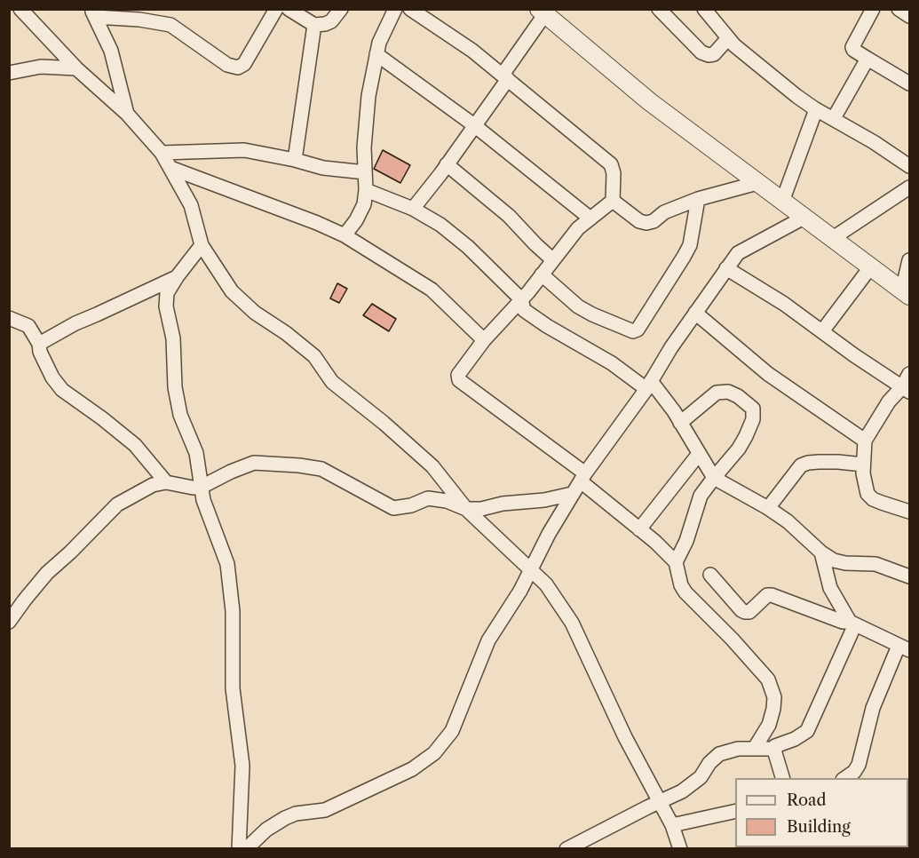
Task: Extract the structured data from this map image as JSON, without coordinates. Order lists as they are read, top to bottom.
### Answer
{
  "legend": ["Road", "Building"]
}
